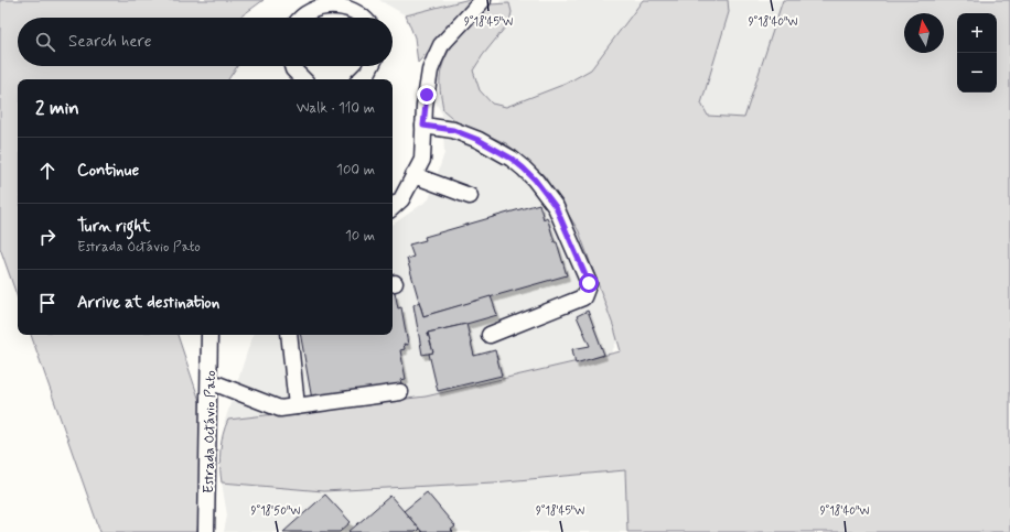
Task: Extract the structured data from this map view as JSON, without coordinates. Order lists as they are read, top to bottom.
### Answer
{
  "streets": {
    "street": ["Estrada Octávio Pato"]
  },
  "north": "top",
  "page": {
    "map_buttons": ["+", "−"],
    "search": "Search here",
    "heading": ["2 min", "Walk · 110 m"],
    "list": [
      ["Continue", "100 m"],
      ["Turn right", "Estrada Octávio Pato", "10 m"],
      "Arrive at destination"
    ]
  },
  "coordinates": ["9°18'45\"W", "9°18'40\"W", "9°18'50\"W"]
}
